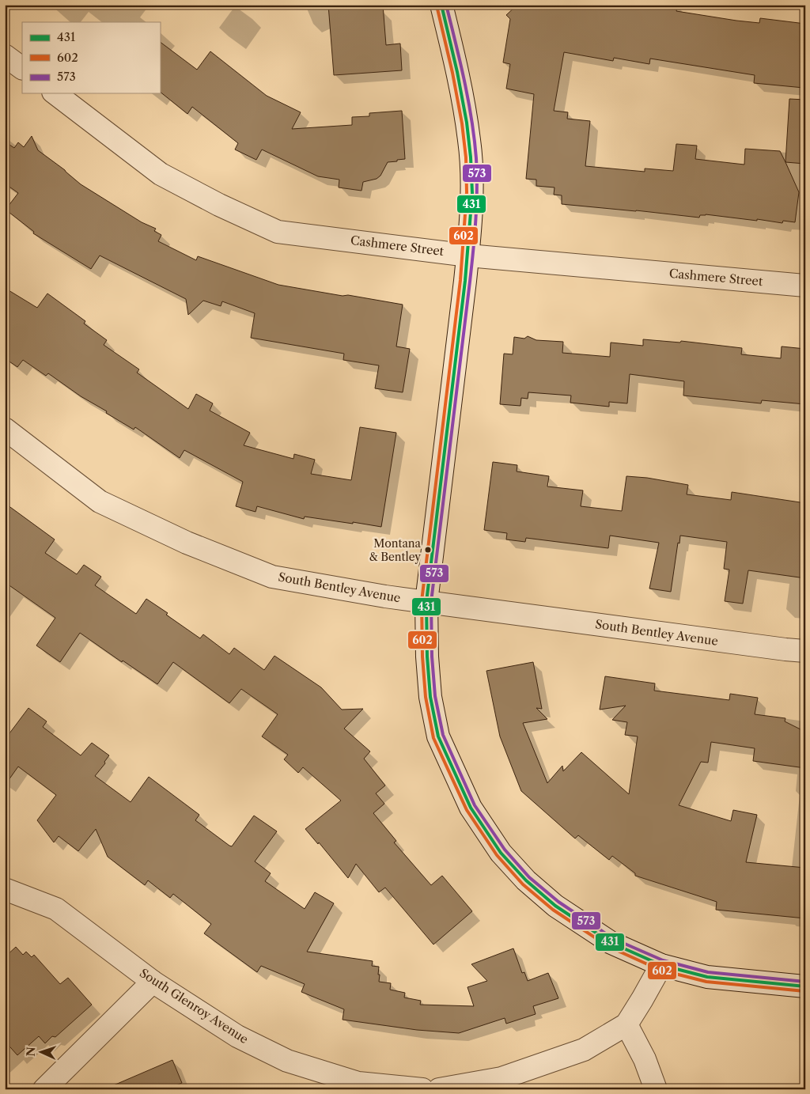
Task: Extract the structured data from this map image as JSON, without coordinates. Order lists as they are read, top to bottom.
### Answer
{
  "streets": {
    "street": ["Cashmere Street", "South Bentley Avenue", "South Glenroy Avenue"]
  },
  "places": ["Montana & Bentley"],
  "lines": ["transit line 431", "transit line 573", "transit line 602"],
  "legend": ["431", "602", "573"],
  "north": "left"
}
